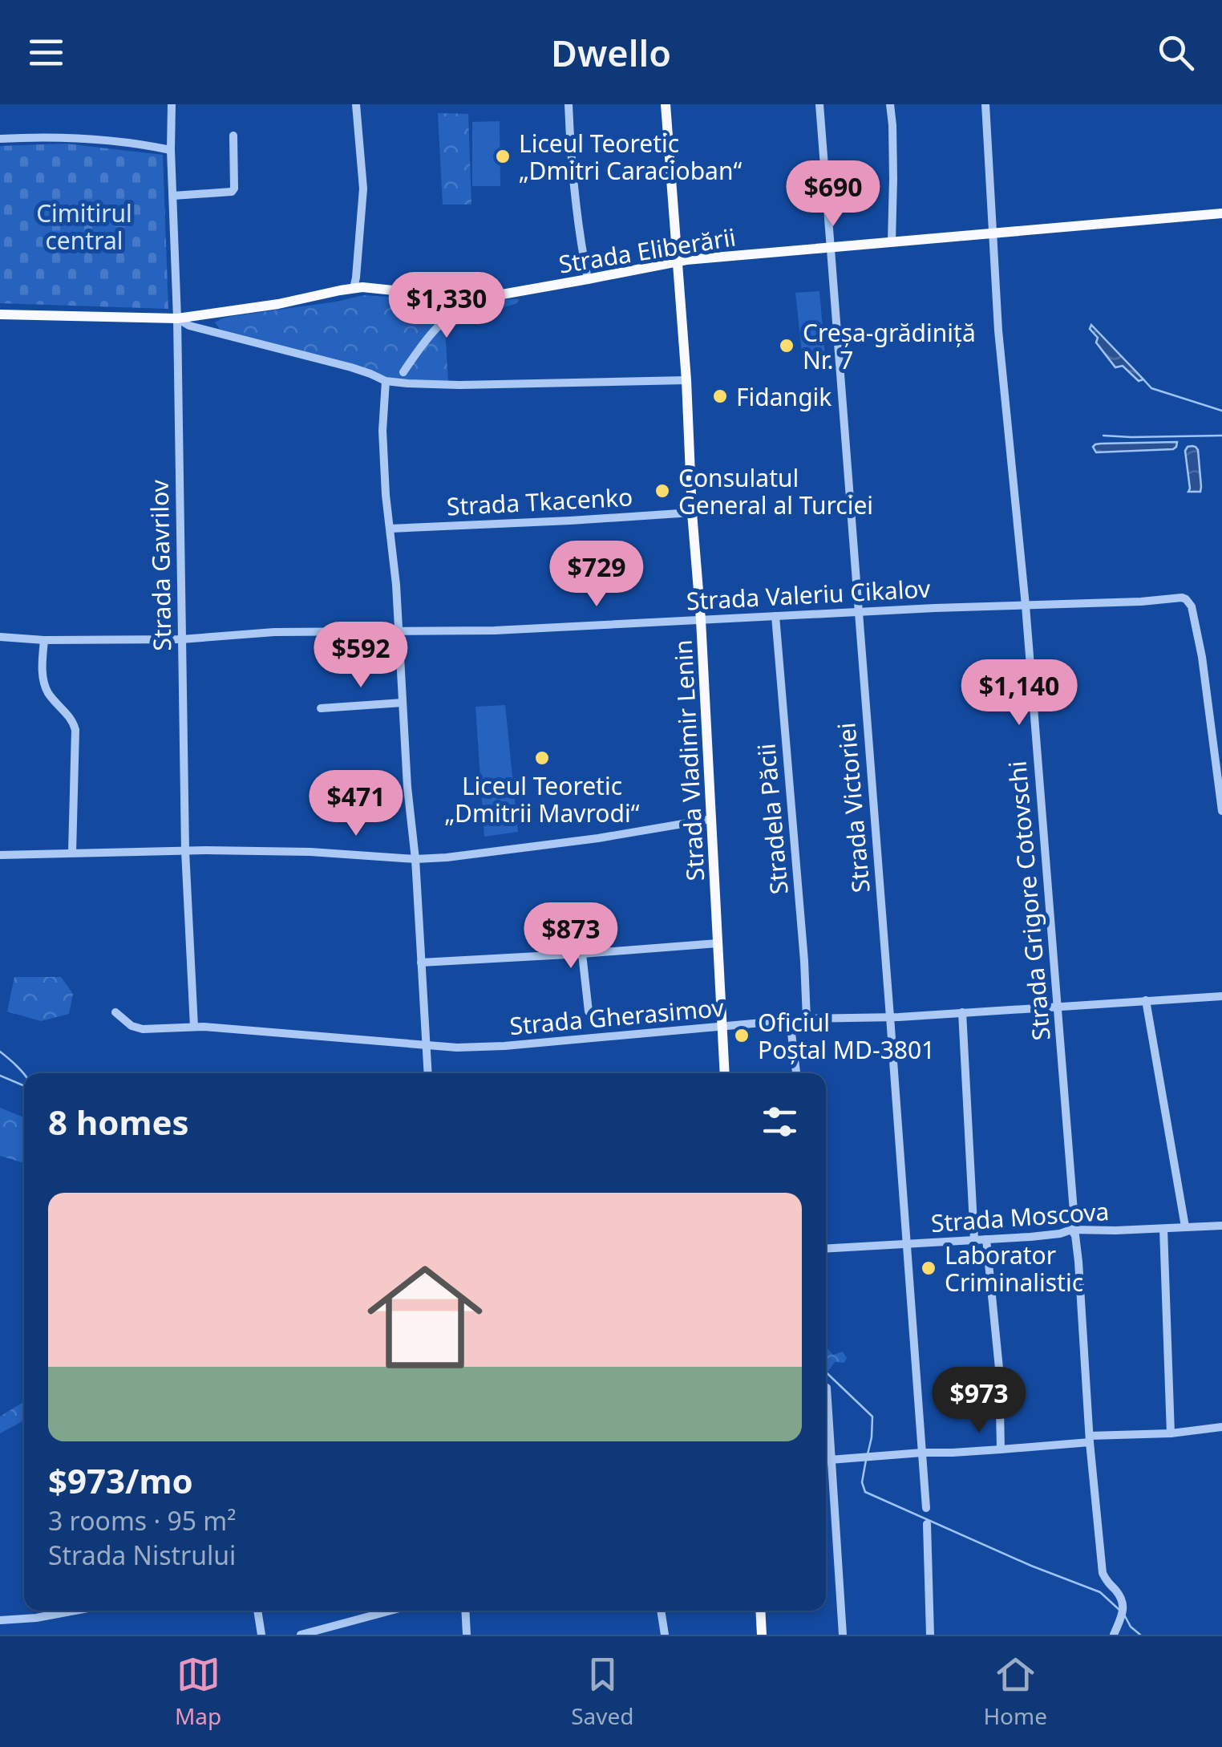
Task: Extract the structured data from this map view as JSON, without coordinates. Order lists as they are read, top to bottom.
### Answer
{
  "streets": {
    "main road": ["Strada Eliberării", "Strada Vladimir Lenin"],
    "street": [
      "Strada Tkacenko",
      "Strada Gavrilov",
      "Strada Valeriu Cikalov",
      "Strada Victoriei",
      "Stradela Păcii",
      "Strada Grigore Cotovschi",
      "Strada Gherasimov",
      "Strada Moscova"
    ]
  },
  "crossings": [
    ["Strada Eliberării", "Strada Gavrilov"],
    ["Strada Eliberării", "Strada Vladimir Lenin"],
    ["Strada Eliberării", "Strada Victoriei"],
    ["Strada Eliberării", "Strada Grigore Cotovschi"],
    ["Strada Tkacenko", "Strada Vladimir Lenin"],
    ["Strada Gavrilov", "Strada Valeriu Cikalov"],
    ["Strada Gavrilov", "Strada Gherasimov"],
    ["Strada Valeriu Cikalov", "Strada Vladimir Lenin"],
    ["Strada Valeriu Cikalov", "Strada Victoriei"],
    ["Strada Valeriu Cikalov", "Stradela Păcii"],
    ["Strada Valeriu Cikalov", "Strada Grigore Cotovschi"],
    ["Strada Vladimir Lenin", "Strada Gherasimov"],
    ["Strada Victoriei", "Strada Gherasimov"],
    ["Strada Victoriei", "Strada Moscova"],
    ["Stradela Păcii", "Strada Gherasimov"],
    ["Strada Grigore Cotovschi", "Strada Gherasimov"],
    ["Strada Grigore Cotovschi", "Strada Moscova"]
  ],
  "parks": ["Cimitirul central"],
  "places": [
    "Liceul Teoretic „Dmitri Caracioban“",
    "Creșa-grădiniță Nr. 7",
    "Fidangik",
    "Consulatul General al Turciei",
    "Liceul Teoretic „Dmitrii Mavrodi“",
    "Oficiul Poștal MD-3801",
    "Laborator Criminalistic"
  ],
  "page": {
    "header": "Dwello",
    "price": [
      "$690",
      "$1,330",
      "$729",
      "$592",
      "$1,140",
      "$471",
      "$873",
      "$973"
    ],
    "heading": "8 homes",
    "list": [
      {
        "name": "$973/mo",
        "note": "3 rooms · 95 m² · Strada Nistrului"
      }
    ],
    "tabs": ["Map", "Saved", "Home"]
  }
}
